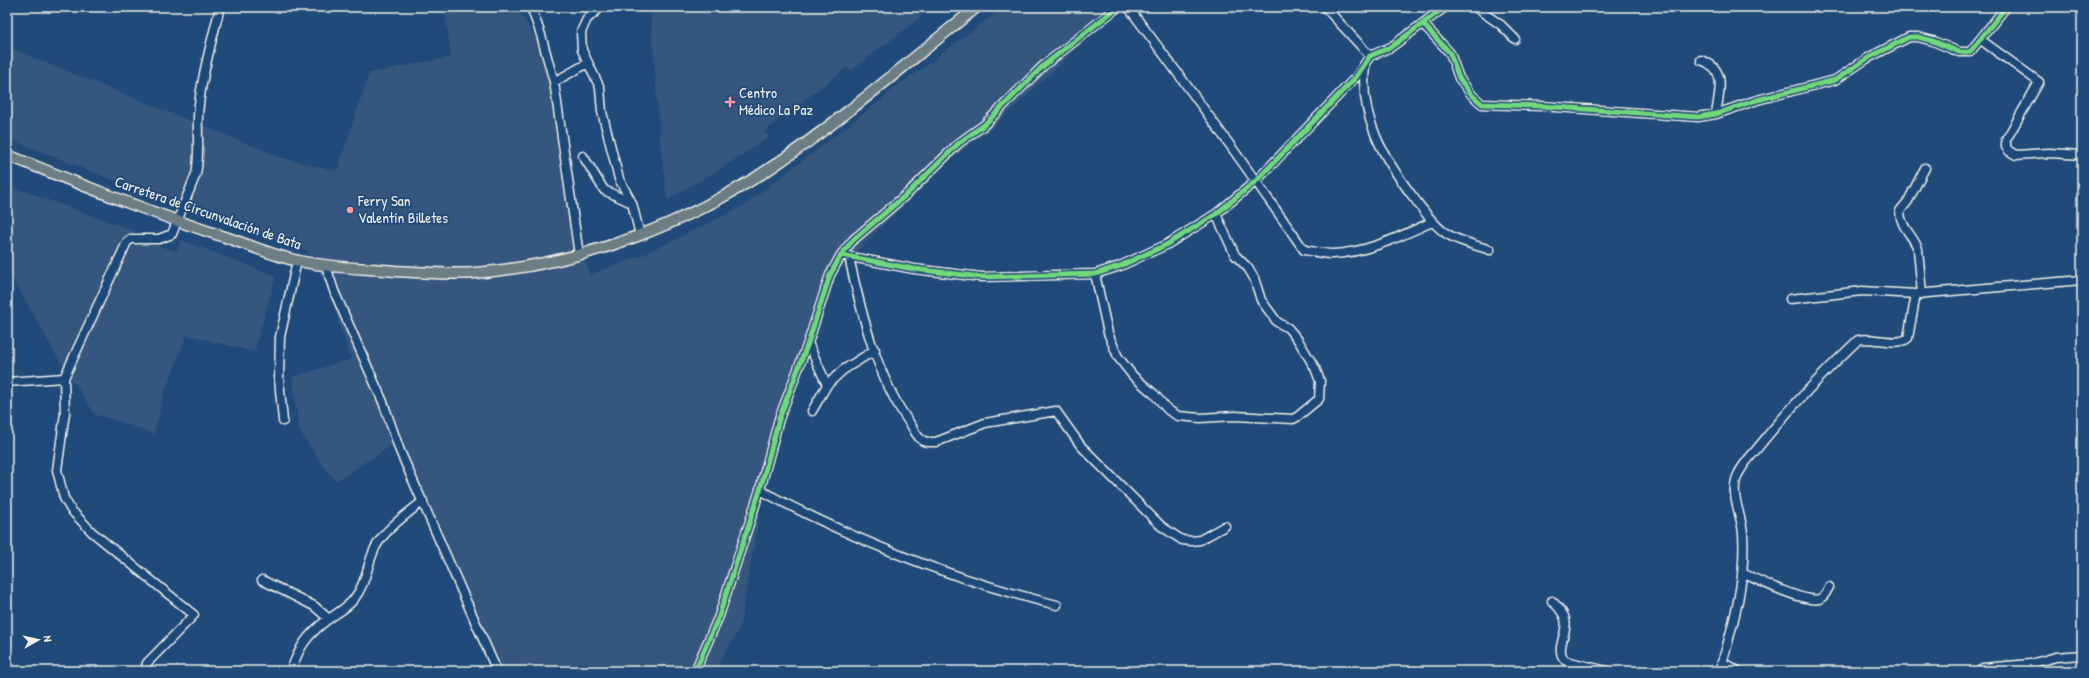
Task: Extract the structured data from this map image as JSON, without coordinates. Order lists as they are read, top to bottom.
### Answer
{
  "streets": {
    "main road": ["Carretera de Circunvalación de Bata"]
  },
  "places": {
    "health": ["Centro Médico La Paz"],
    "other": ["Ferry San Valentín Billetes"]
  },
  "north": "right"
}
